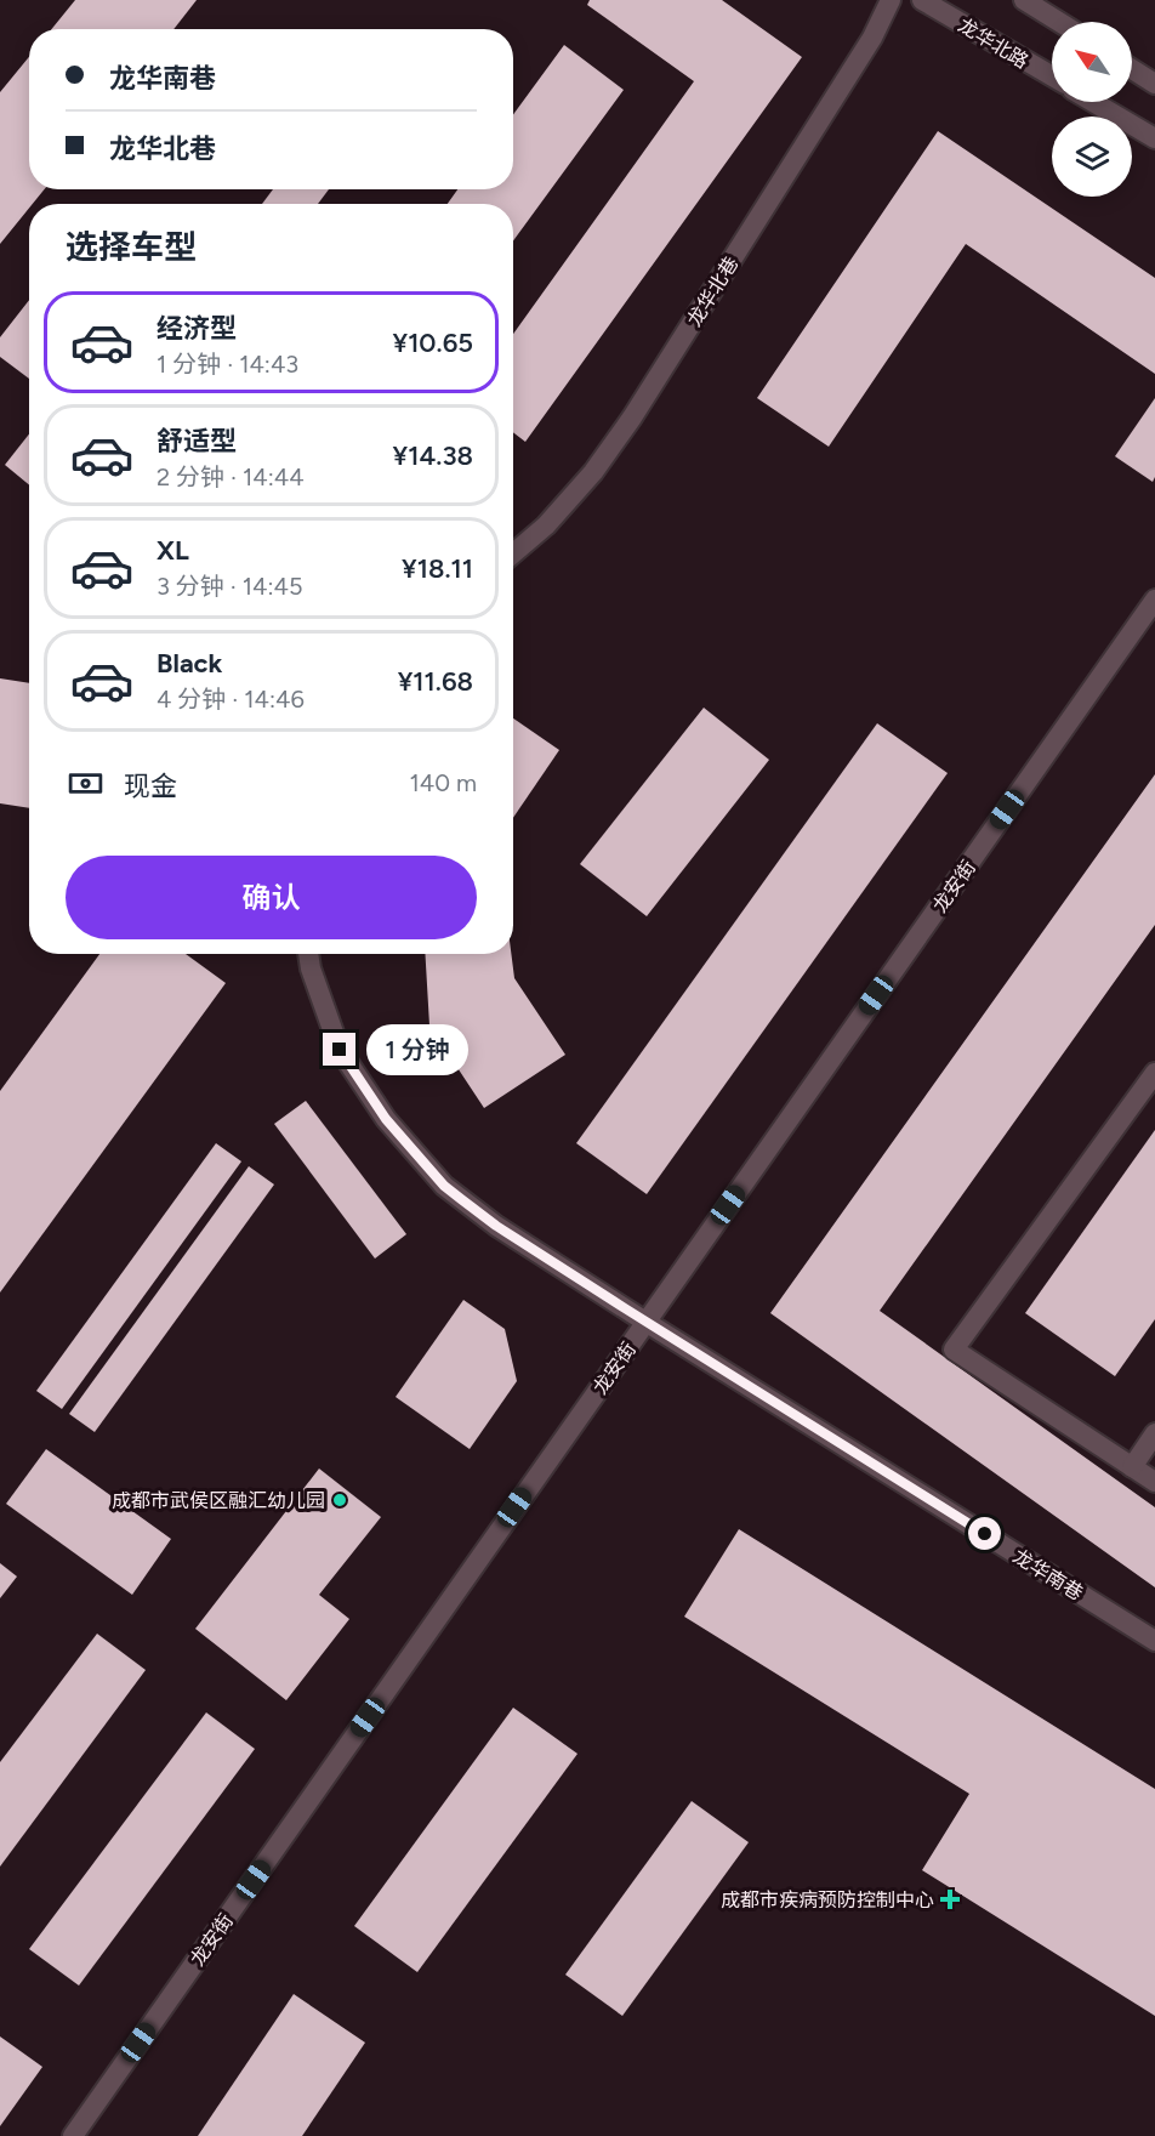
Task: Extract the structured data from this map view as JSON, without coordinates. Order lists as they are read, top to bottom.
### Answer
{
  "streets": {
    "street": [
      "龙华北路",
      "龙华北巷",
      "龙安街",
      "龙华南巷"
    ]
  },
  "crossings": [
    ["龙安街", "龙华南巷"]
  ],
  "places": {
    "other": ["成都市武侯区融汇幼儿园"],
    "health": ["成都市疾病预防控制中心"]
  },
  "north": "top left",
  "page": {
    "banner": ["龙华南巷", "龙华北巷"],
    "heading": "选择车型",
    "list": [
      {
        "name": "经济型",
        "note": "1 分钟 · 14:43",
        "value": "¥10.65"
      },
      {
        "name": "舒适型",
        "note": "2 分钟 · 14:44",
        "value": "¥14.38"
      },
      {
        "name": "XL",
        "note": "3 分钟 · 14:45",
        "value": "¥18.11"
      },
      {
        "name": "Black",
        "note": "4 分钟 · 14:46",
        "value": "¥11.68"
      }
    ],
    "pay": ["现金", "140 m"],
    "buttons": "确认",
    "bubble": "1 分钟"
  }
}
